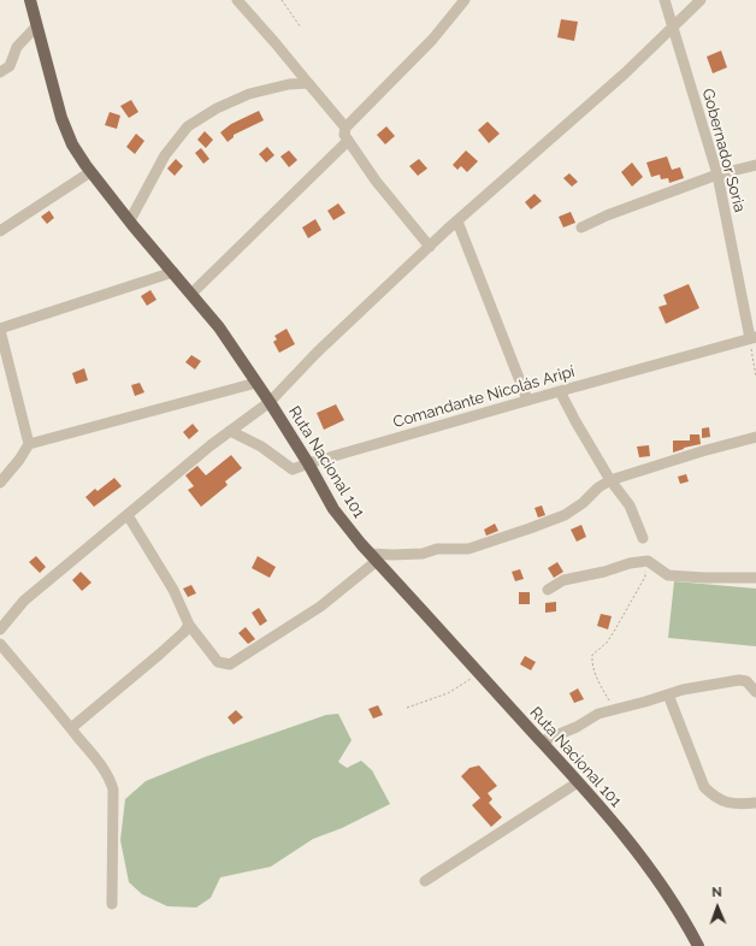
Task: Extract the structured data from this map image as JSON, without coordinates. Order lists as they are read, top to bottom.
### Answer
{
  "streets": {
    "main road": ["Ruta Nacional 101"],
    "street": ["Gobernador Soria", "Comandante Nicolás Aripí"]
  },
  "crossings": [
    ["Gobernador Soria", "Comandante Nicolás Aripí"],
    ["Comandante Nicolás Aripí", "Ruta Nacional 101"]
  ],
  "north": "top"
}
